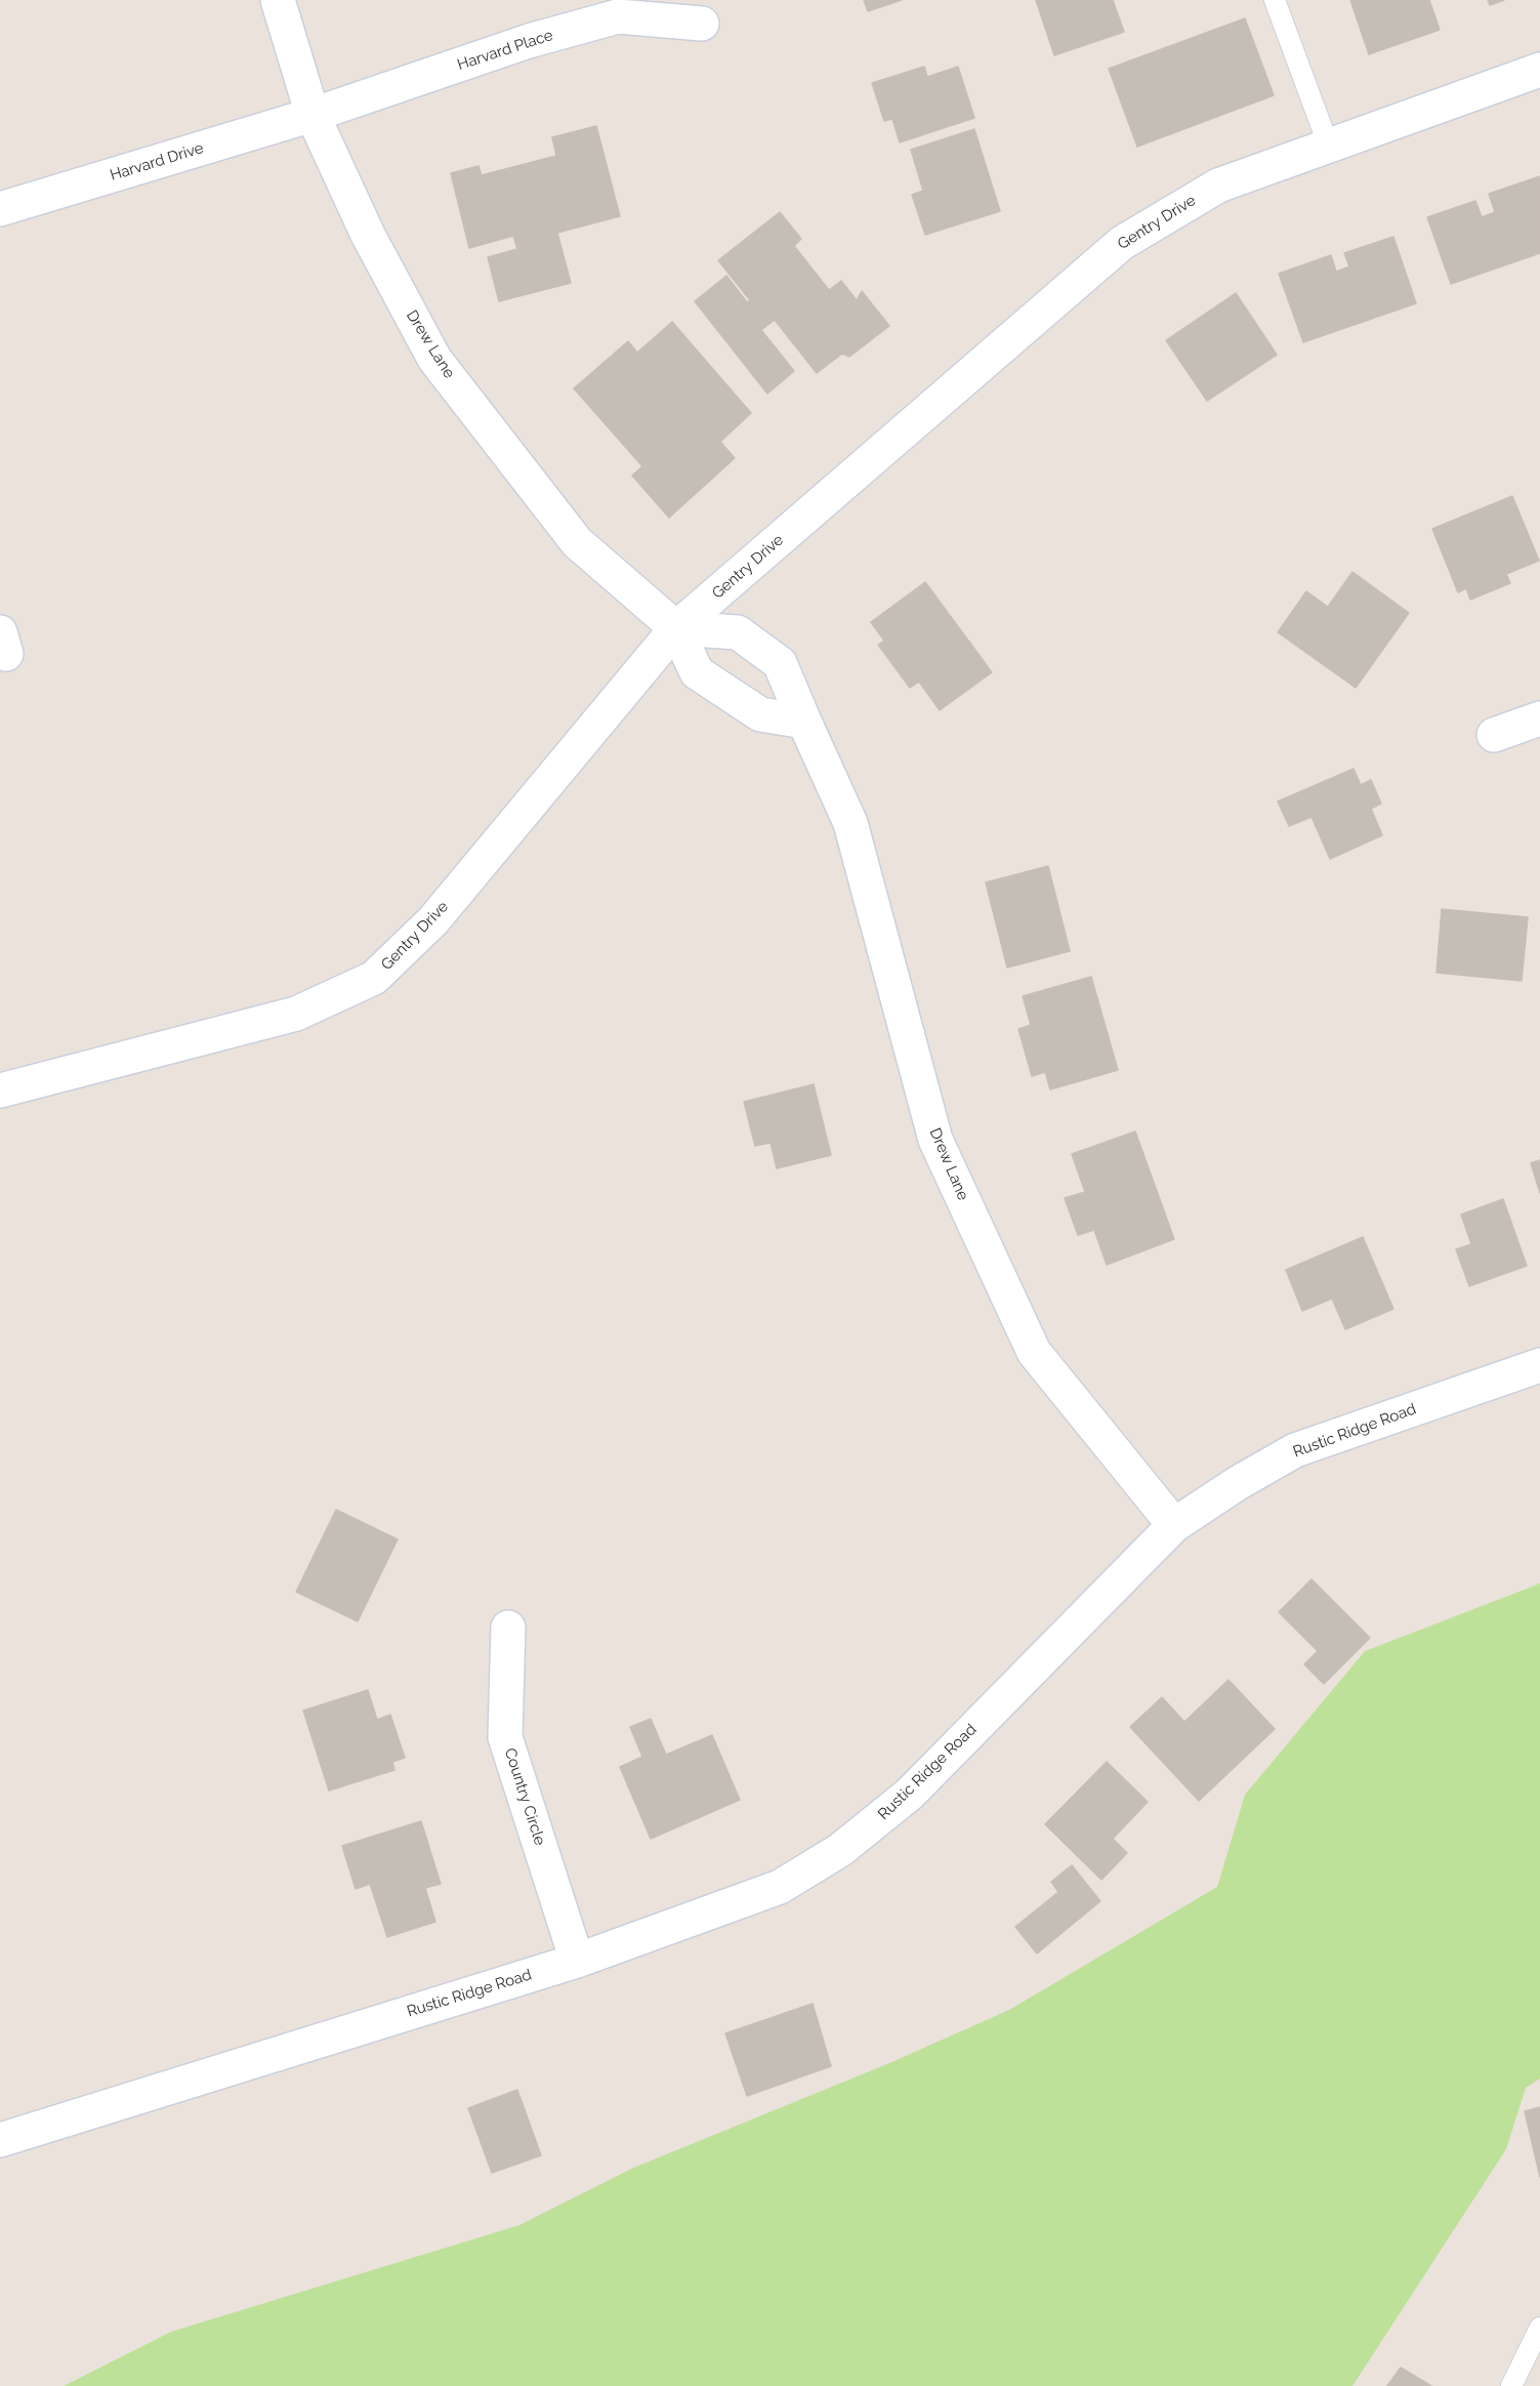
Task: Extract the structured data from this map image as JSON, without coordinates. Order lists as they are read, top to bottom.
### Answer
{
  "streets": {
    "street": [
      "Harvard Place",
      "Harvard Drive",
      "Gentry Drive",
      "Drew Lane",
      "Rustic Ridge Road",
      "Country Circle"
    ]
  },
  "crossings": [
    ["Harvard Place", "Harvard Drive"],
    ["Harvard Place", "Drew Lane"],
    ["Harvard Drive", "Drew Lane"],
    ["Gentry Drive", "Drew Lane"],
    ["Drew Lane", "Rustic Ridge Road"],
    ["Rustic Ridge Road", "Country Circle"]
  ]
}
